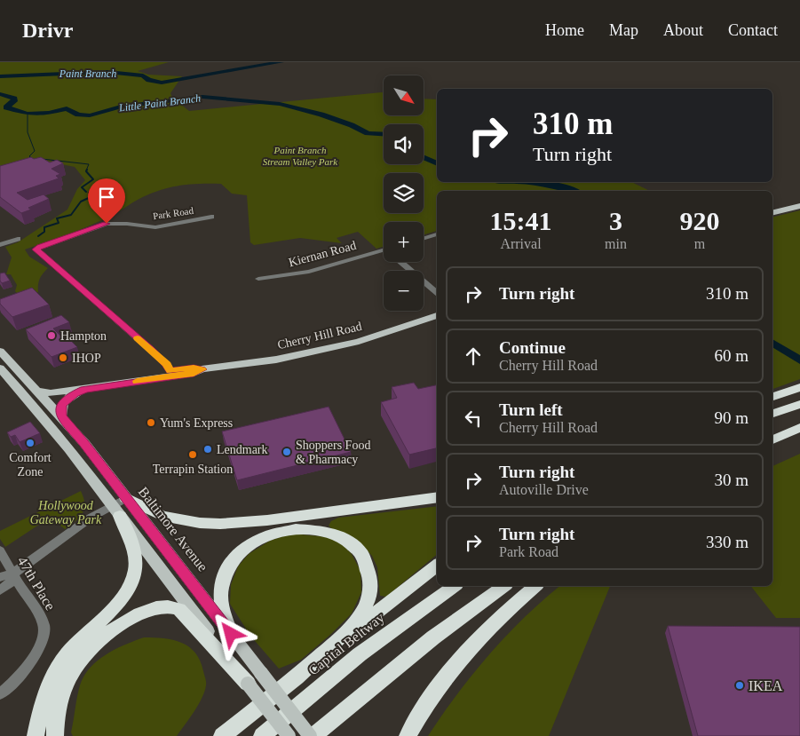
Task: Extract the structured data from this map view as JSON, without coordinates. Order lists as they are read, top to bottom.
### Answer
{
  "streets": {
    "highway": ["Capital Beltway"],
    "main road": ["Cherry Hill Road", "Baltimore Avenue"],
    "street": ["Park Road", "Kiernan Road", "47th Place"]
  },
  "crossings": [
    ["Park Road", "Cherry Hill Road"],
    ["Cherry Hill Road", "Baltimore Avenue"]
  ],
  "water": ["Paint Branch", "Little Paint Branch"],
  "parks": ["Paint Branch Stream Valley Park", "Hollywood Gateway Park"],
  "places": [
    "Hampton",
    "IHOP",
    "Yum's Express",
    "Comfort Zone",
    "Lendmark",
    "Shoppers Food & Pharmacy",
    "Terrapin Station",
    "IKEA"
  ],
  "north": "bottom right",
  "page": {
    "header": "Drivr",
    "nav": [
      "Home",
      "Map",
      "About",
      "Contact"
    ],
    "map_buttons": ["+", "−"],
    "turn": ["310 m", "Turn right"],
    "eta": [
      "15:41",
      "Arrival",
      "3",
      "min",
      "920",
      "m"
    ],
    "list": [
      {
        "name": "Turn right",
        "value": "310 m"
      },
      {
        "name": "Continue",
        "note": "Cherry Hill Road",
        "value": "60 m"
      },
      {
        "name": "Turn left",
        "note": "Cherry Hill Road",
        "value": "90 m"
      },
      {
        "name": "Turn right",
        "note": "Autoville Drive",
        "value": "30 m"
      },
      {
        "name": "Turn right",
        "note": "Park Road",
        "value": "330 m"
      }
    ]
  }
}
